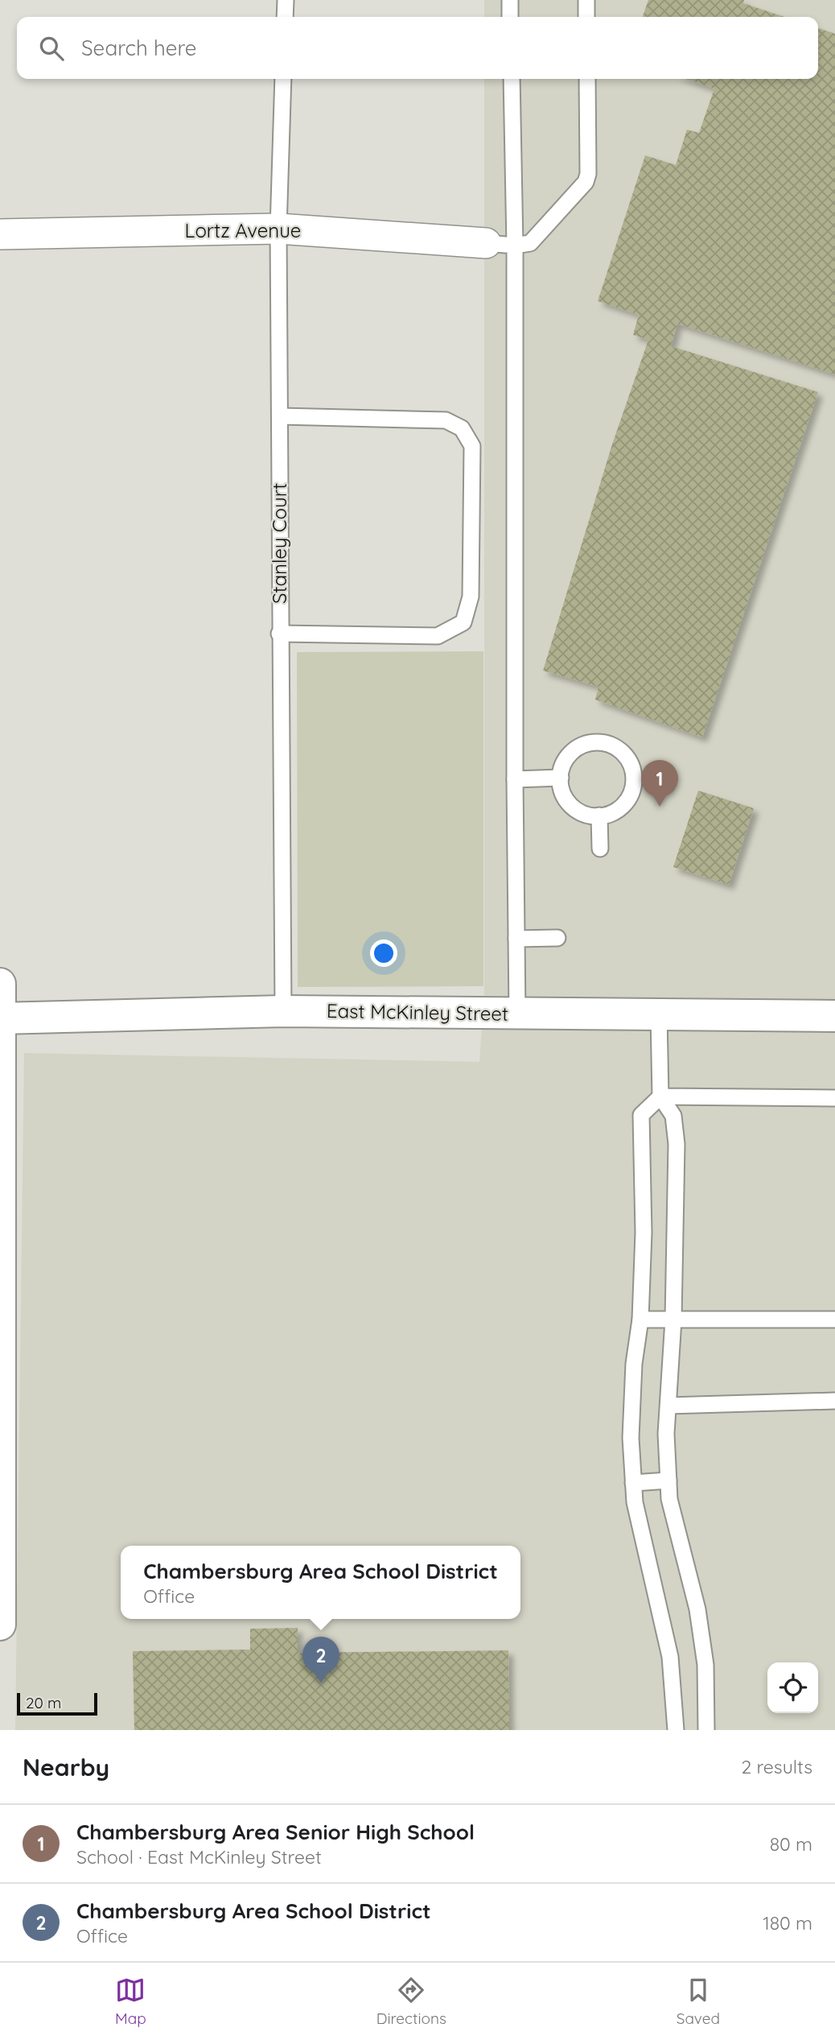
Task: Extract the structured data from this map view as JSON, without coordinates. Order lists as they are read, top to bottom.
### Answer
{
  "streets": {
    "street": ["Lortz Avenue", "East McKinley Street"],
    "lane": ["Stanley Court"]
  },
  "crossings": [
    ["Lortz Avenue", "Stanley Court"],
    ["Stanley Court", "East McKinley Street"]
  ],
  "scale_bar": "20 m",
  "page": {
    "search": "Search here",
    "pins": ["1", "2"],
    "popup": ["Chambersburg Area School District", "Office"],
    "scale": "20 m",
    "heading": ["Nearby", "2 results"],
    "list": [
      {
        "mark": "1",
        "name": "Chambersburg Area Senior High School",
        "note": "School · East McKinley Street",
        "value": "80 m"
      },
      {
        "mark": "2",
        "name": "Chambersburg Area School District",
        "note": "Office",
        "value": "180 m"
      }
    ],
    "nav": ["Map", "Directions", "Saved"]
  }
}
